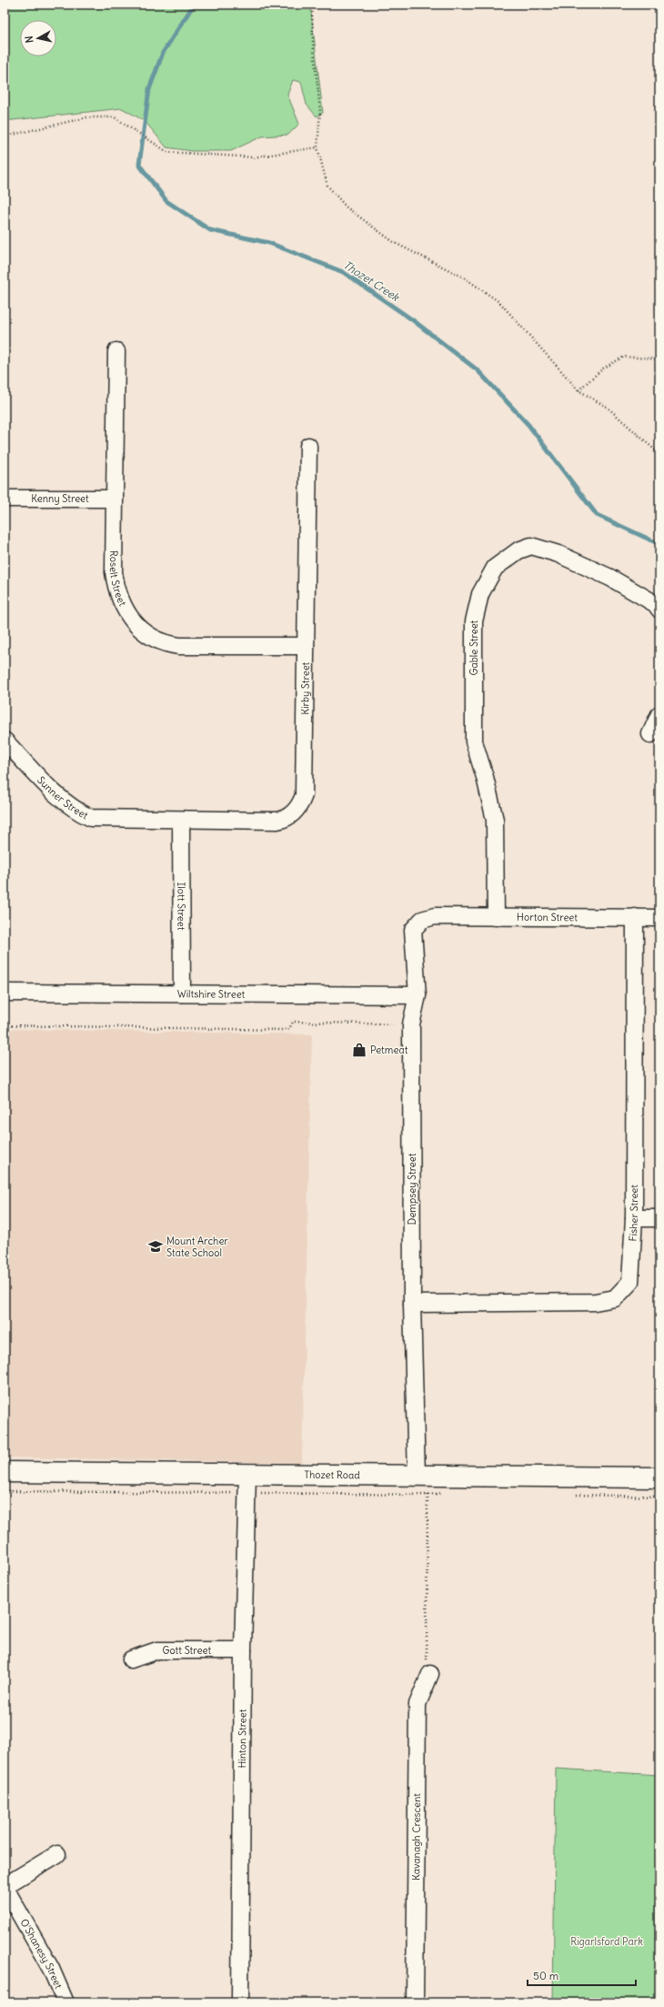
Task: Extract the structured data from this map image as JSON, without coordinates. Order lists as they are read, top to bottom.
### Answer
{
  "streets": {
    "street": [
      "Kenny Street",
      "Roselt Street",
      "Gable Street",
      "Kirby Street",
      "Sunner Street",
      "Ilott Street",
      "Horton Street",
      "Wiltshire Street",
      "Dempsey Street",
      "Fisher Street",
      "Thozet Road",
      "Gott Street",
      "Hinton Street",
      "Kavanagh Crescent",
      "O'Shanesy Street"
    ]
  },
  "crossings": [
    ["Kenny Street", "Roselt Street"],
    ["Roselt Street", "Kirby Street"],
    ["Gable Street", "Horton Street"],
    ["Kirby Street", "Sunner Street"],
    ["Kirby Street", "Ilott Street"],
    ["Sunner Street", "Ilott Street"],
    ["Ilott Street", "Wiltshire Street"],
    ["Horton Street", "Dempsey Street"],
    ["Horton Street", "Fisher Street"],
    ["Wiltshire Street", "Dempsey Street"],
    ["Dempsey Street", "Fisher Street"],
    ["Dempsey Street", "Thozet Road"],
    ["Thozet Road", "Hinton Street"],
    ["Gott Street", "Hinton Street"]
  ],
  "water": ["Thozet Creek"],
  "parks": ["Rigarlsford Park"],
  "places": {
    "shop": ["Petmeat"],
    "school or university": ["Mount Archer State School"]
  },
  "scale_bar": "50 m",
  "north": "left"
}
